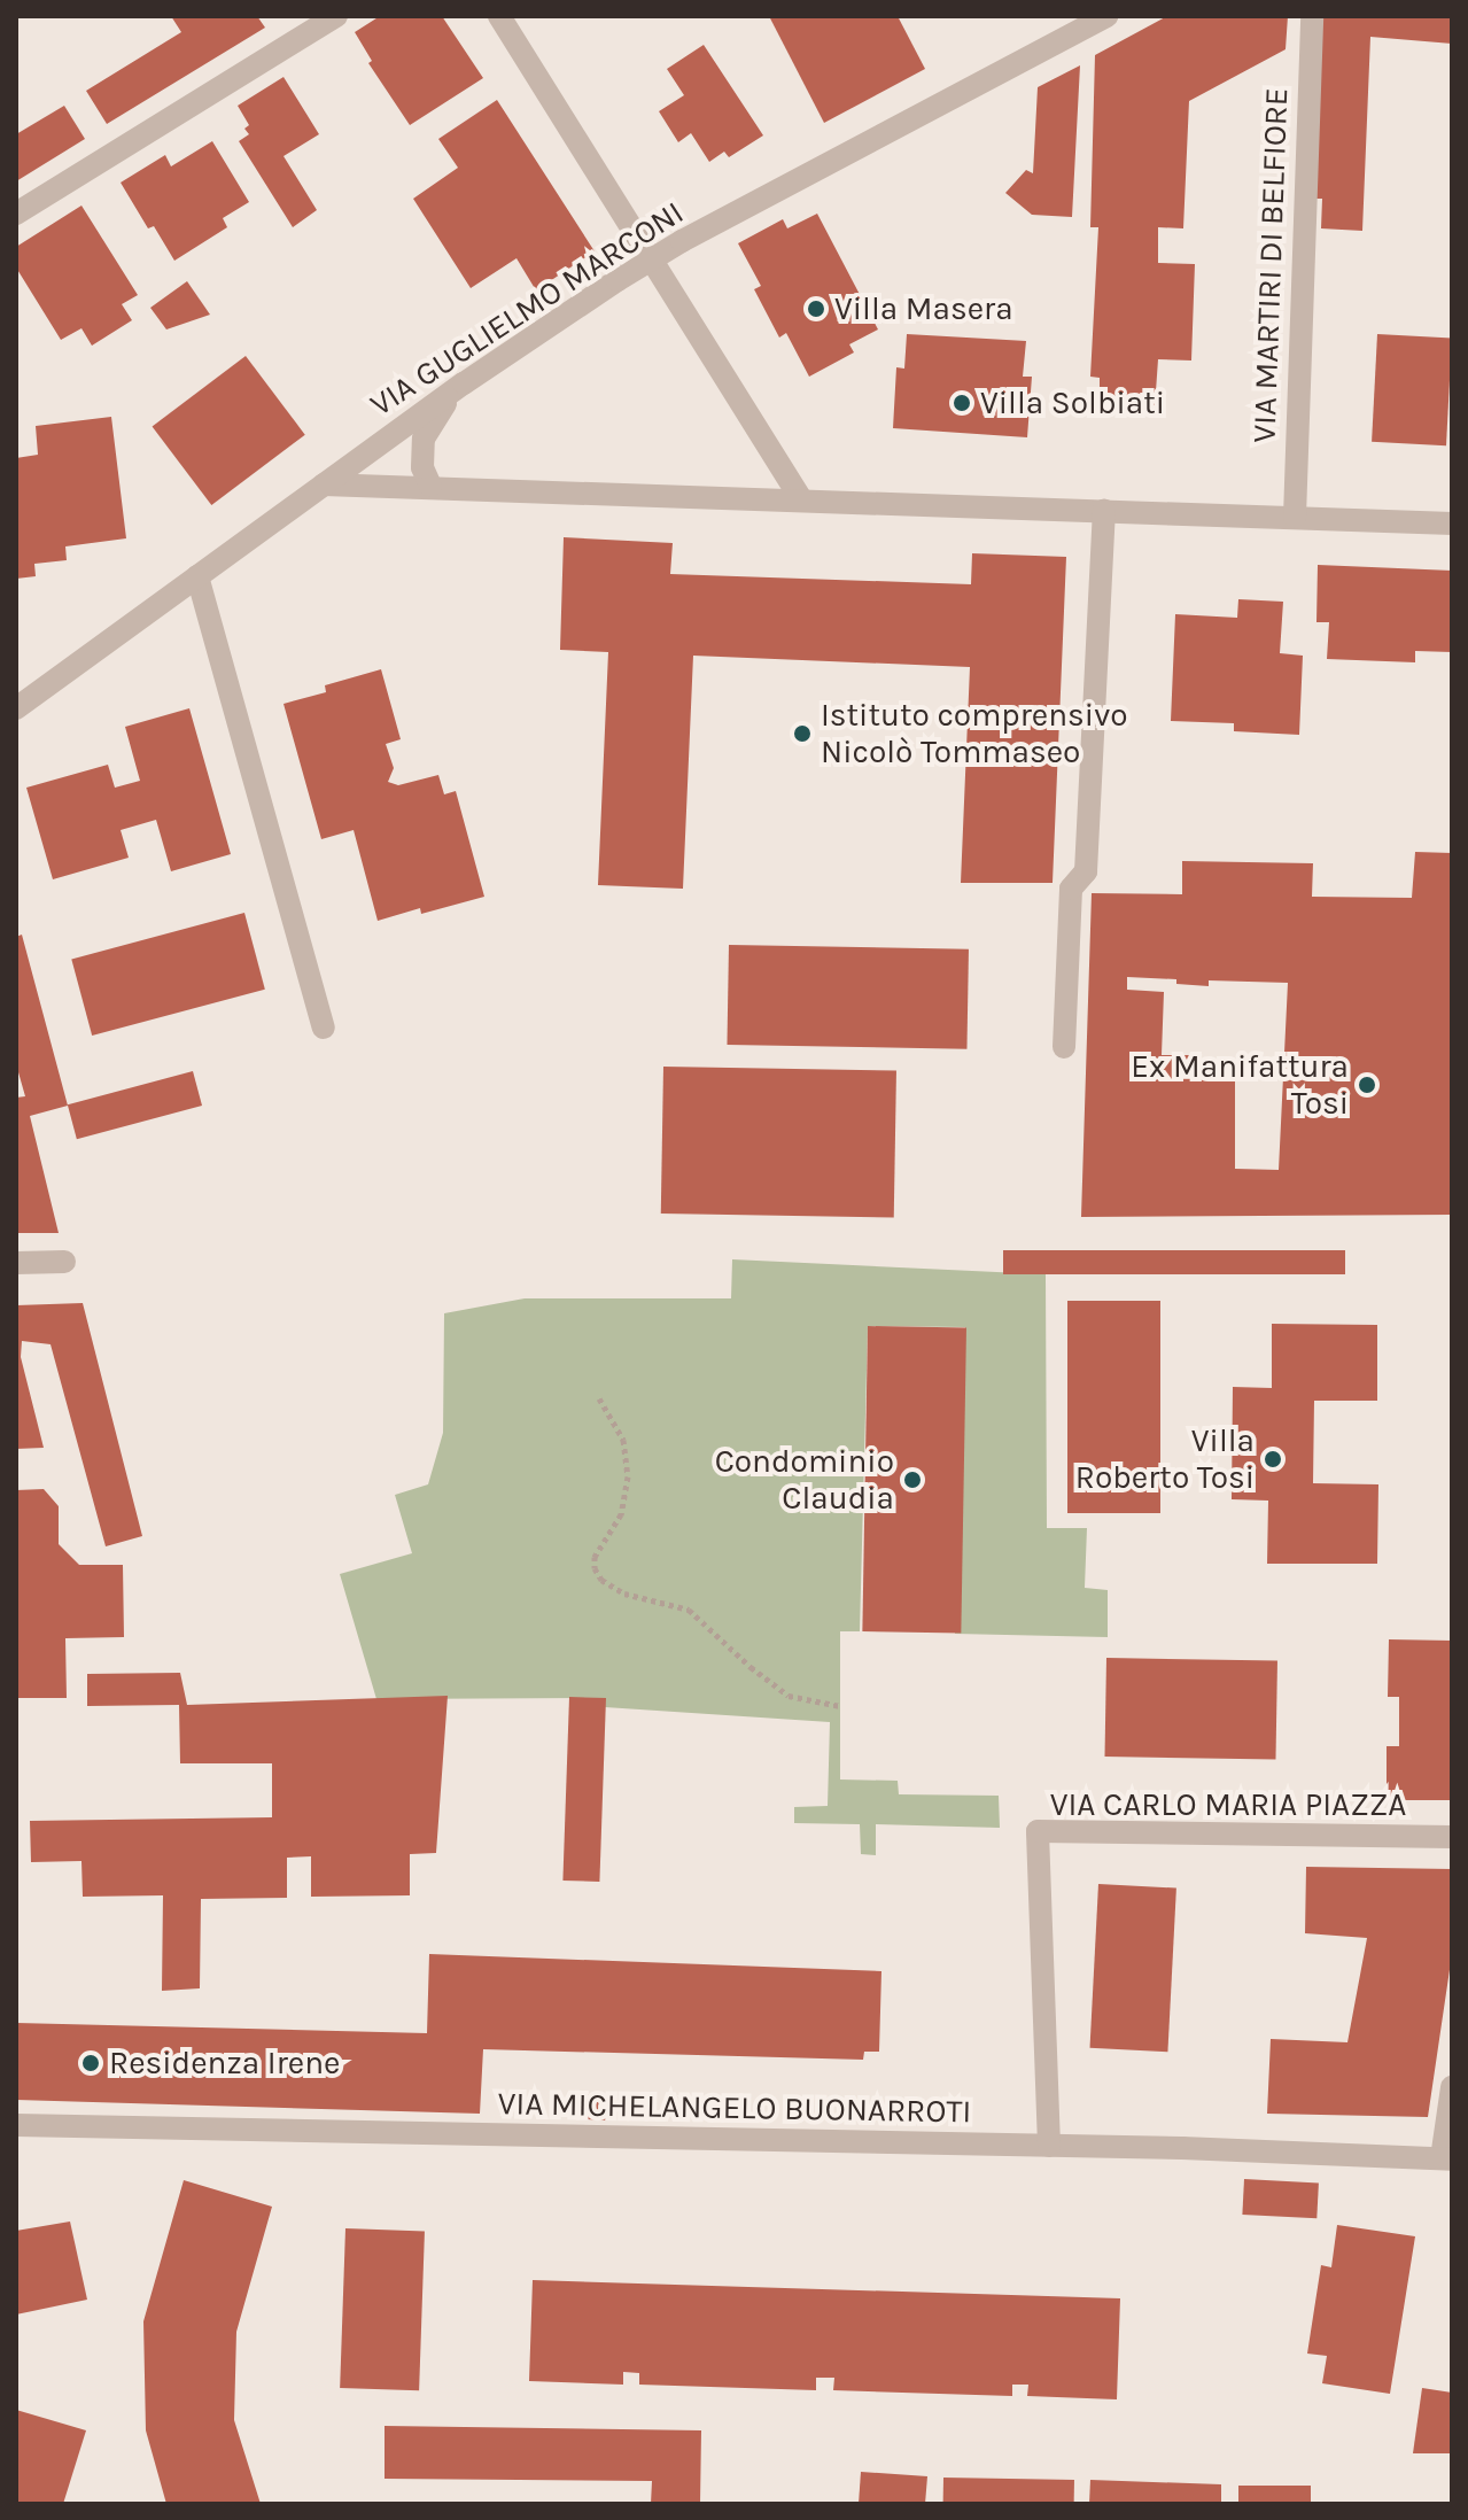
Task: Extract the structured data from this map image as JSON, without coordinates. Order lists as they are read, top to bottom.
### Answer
{
  "streets": {
    "street": [
      "VIA MARTIRI DI BELFIORE",
      "VIA GUGLIELMO MARCONI",
      "VIA CARLO MARIA PIAZZA",
      "VIA MICHELANGELO BUONARROTI"
    ]
  },
  "crossings": [
    ["VIA CARLO MARIA PIAZZA", "VIA MICHELANGELO BUONARROTI"]
  ],
  "places": [
    "Villa Masera",
    "Villa Solbiati",
    "Istituto comprensivo Nicolò Tommaseo",
    "Ex Manifattura Tosi",
    "Villa Roberto Tosi",
    "Condominio Claudia",
    "Residenza Irene"
  ]
}
